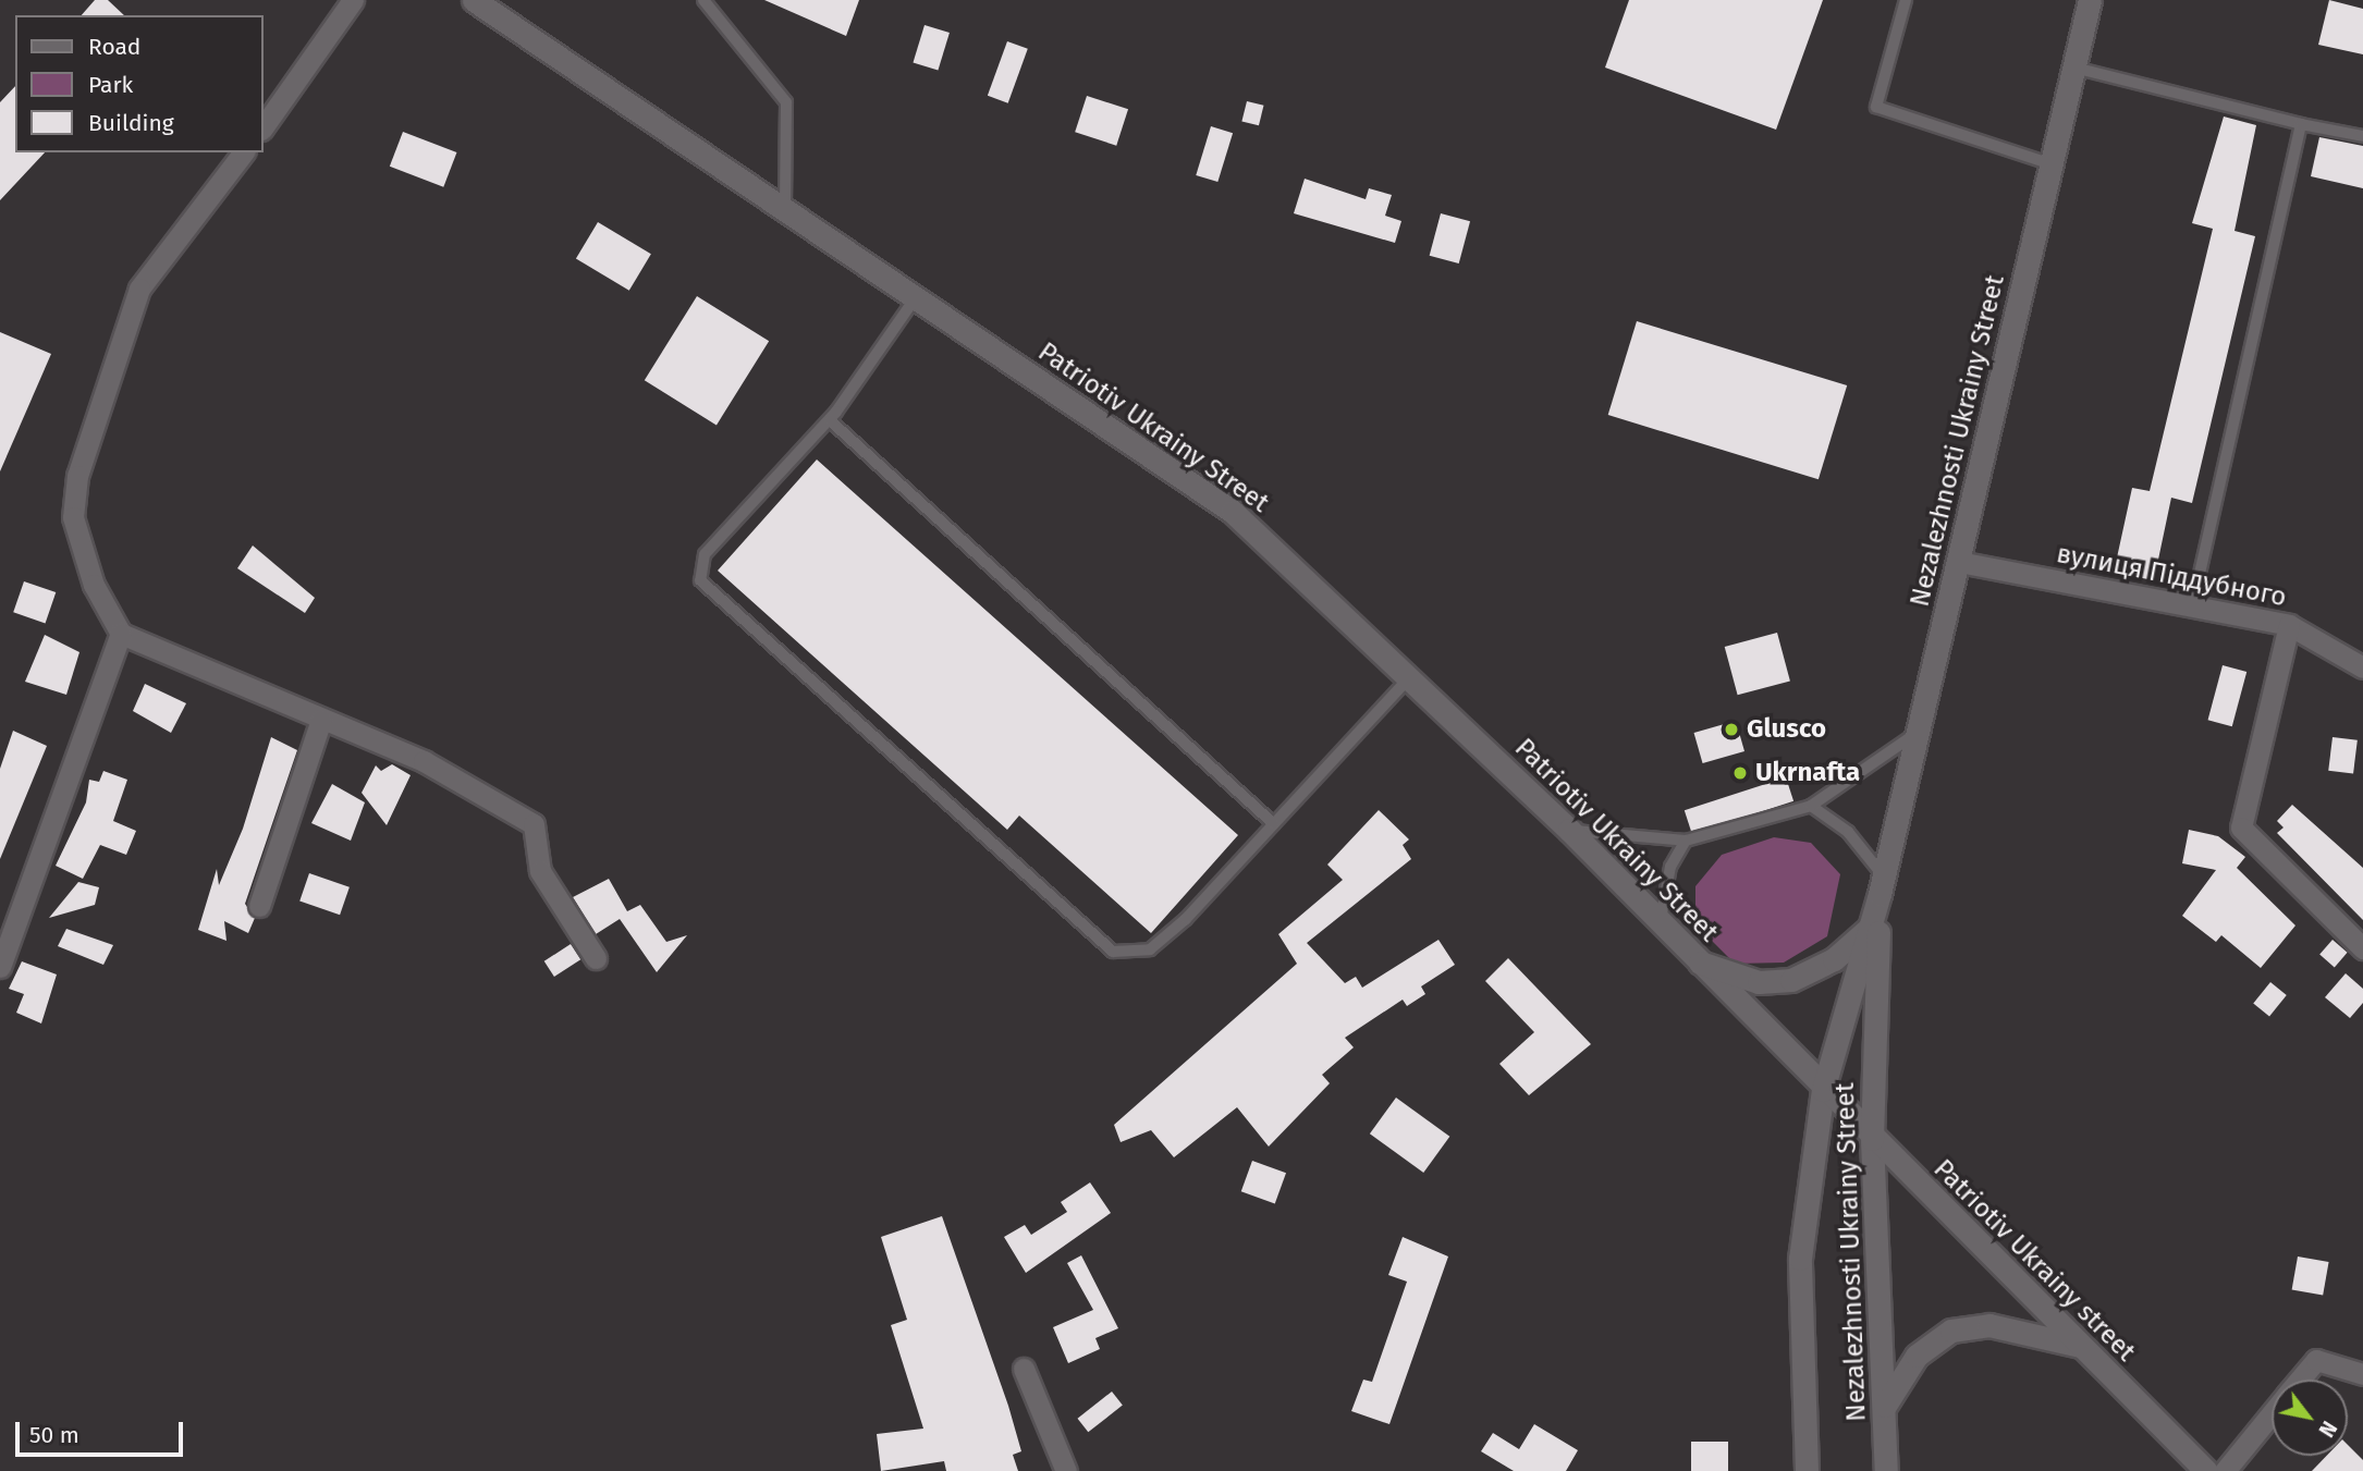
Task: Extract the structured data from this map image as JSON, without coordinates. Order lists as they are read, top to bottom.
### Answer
{
  "streets": {
    "main road": ["Patriotiv Ukrainy Street", "Nezalezhnosti Ukrainy Street", "Patriotiv Ukrainy street"],
    "street": ["вулиця Піддубного"]
  },
  "crossings": [
    ["Patriotiv Ukrainy Street", "Nezalezhnosti Ukrainy Street"],
    ["Patriotiv Ukrainy Street", "Patriotiv Ukrainy street"],
    ["Nezalezhnosti Ukrainy Street", "вулиця Піддубного"],
    ["Nezalezhnosti Ukrainy Street", "Patriotiv Ukrainy street"]
  ],
  "places": ["Glusco", "Ukrnafta"],
  "legend": ["Road", "Park", "Building"],
  "scale_bar": "50 m",
  "north": "bottom right"
}
